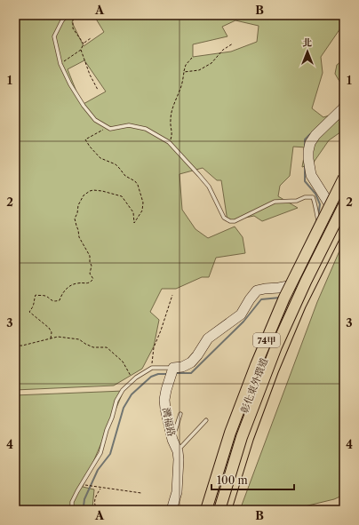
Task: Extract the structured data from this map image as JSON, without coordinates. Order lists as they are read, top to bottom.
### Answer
{
  "streets": {
    "main road": ["74甲", "彰化東外環道"],
    "street": ["灣福路"]
  },
  "scale_bar": "100 m",
  "north": "top",
  "grid": {
    "columns": ["A", "B"],
    "rows": [
      "1",
      "2",
      "3",
      "4"
    ]
  }
}
